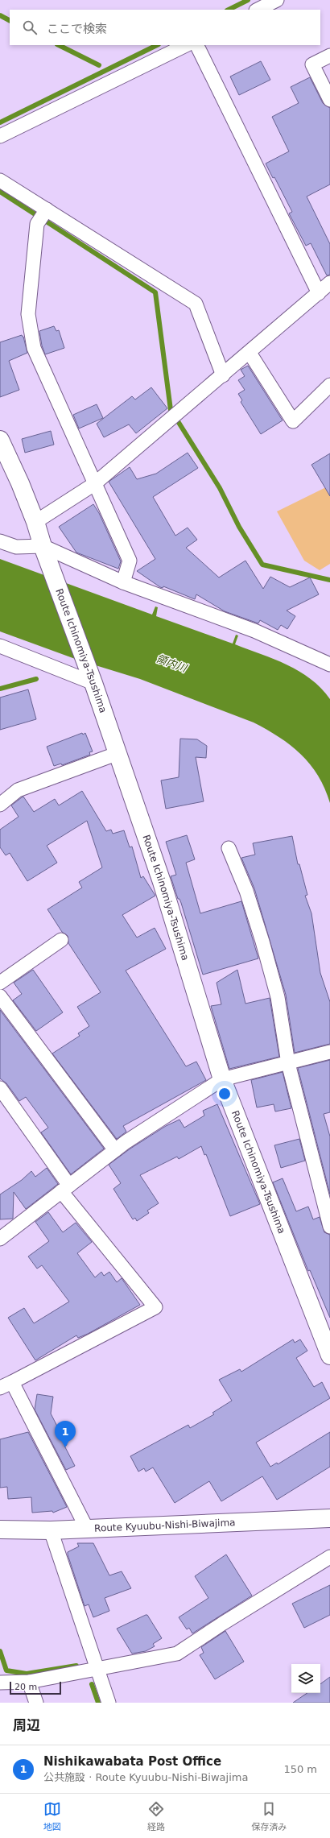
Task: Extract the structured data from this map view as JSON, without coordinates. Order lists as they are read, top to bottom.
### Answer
{
  "streets": {
    "main road": ["Route Ichinomiya-Tsushima", "Route Kyuubu-Nishi-Biwajima"]
  },
  "water": ["領内川"],
  "scale_bar": "20 m",
  "page": {
    "search": "ここで検索",
    "pins": "1",
    "scale": "20 m",
    "heading": "周辺",
    "list": [
      {
        "mark": "1",
        "name": "Nishikawabata Post Office",
        "note": "公共施設 · Route Kyuubu-Nishi-Biwajima",
        "value": "150 m"
      }
    ],
    "nav": ["地図", "経路", "保存済み"]
  }
}
